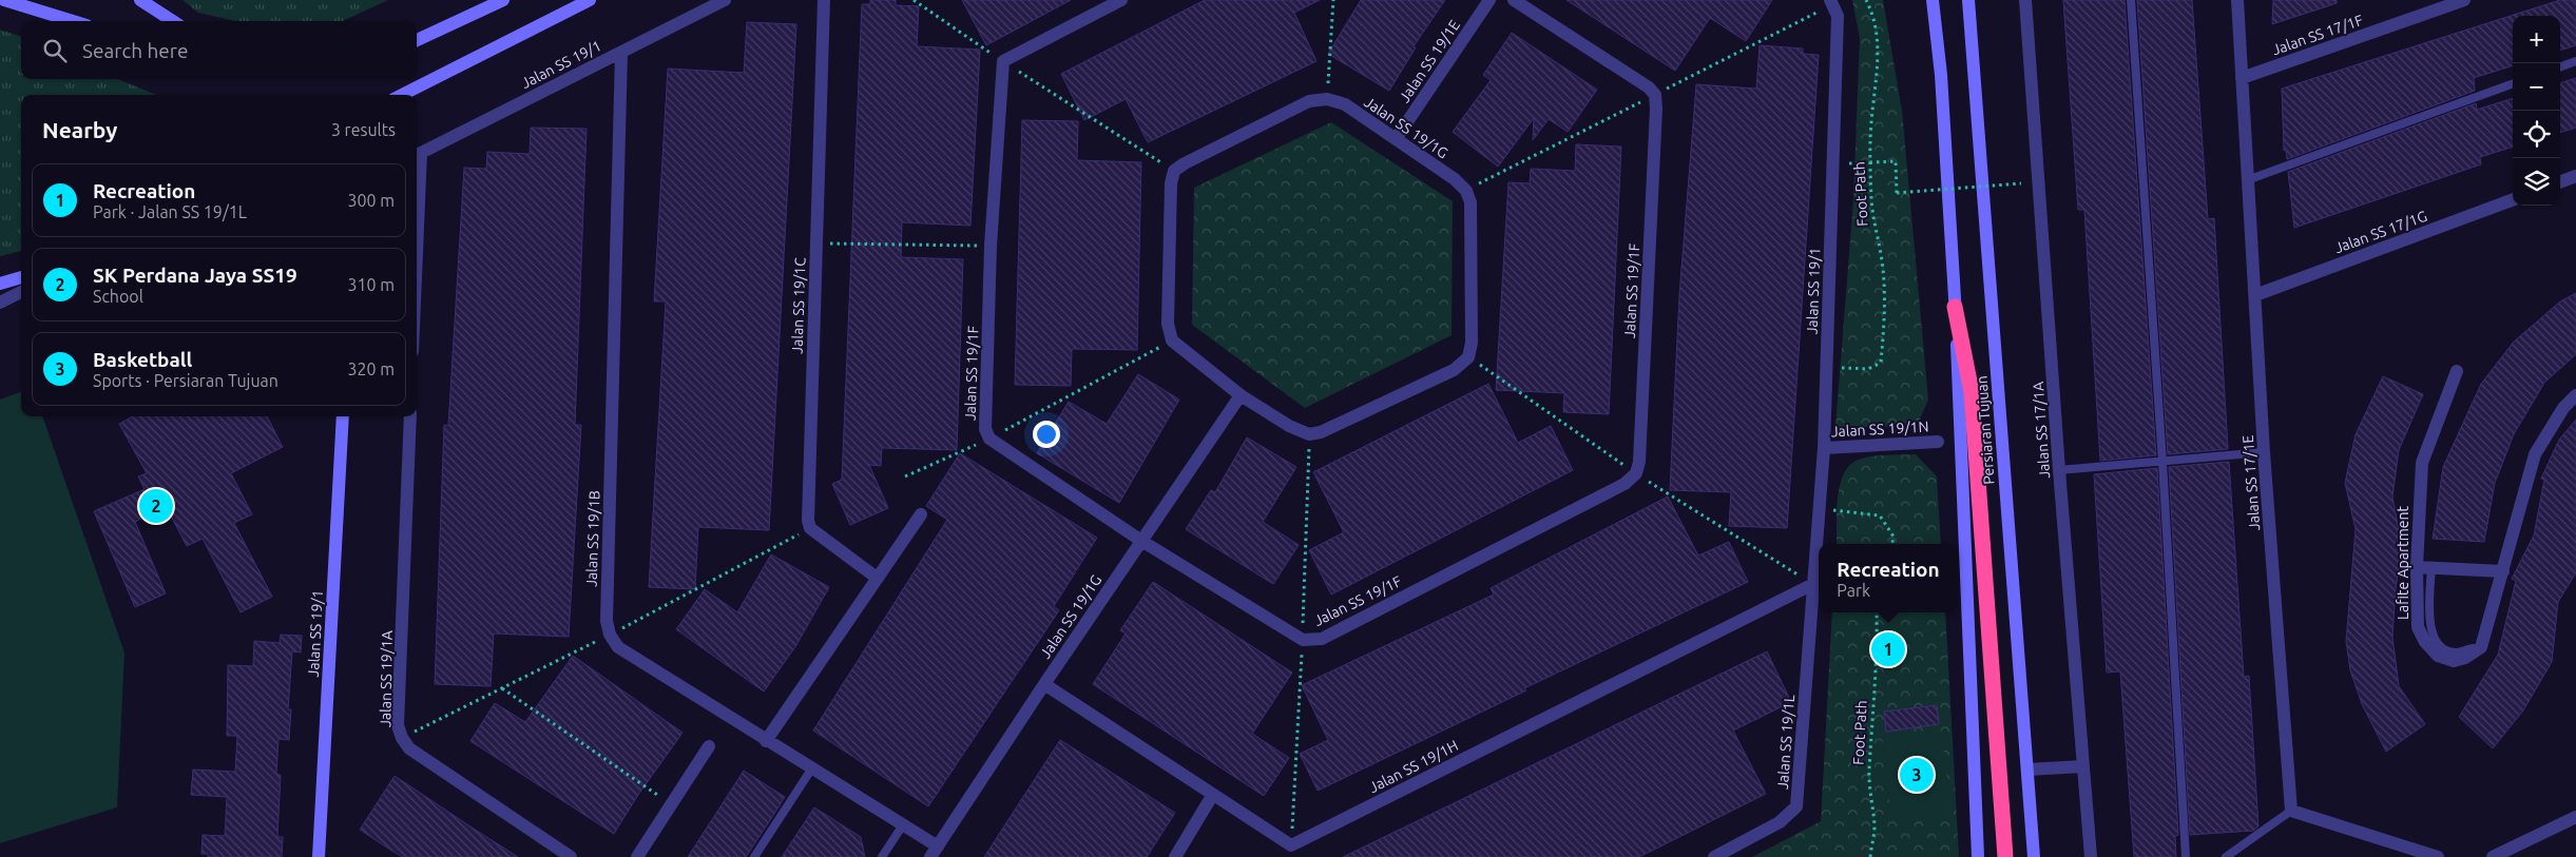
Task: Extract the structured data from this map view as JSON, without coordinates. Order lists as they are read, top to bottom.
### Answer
{
  "streets": {
    "main road": ["Jalan SS 19/1", "Persiaran Tujuan"],
    "street": [
      "Jalan SS 17/1F",
      "Jalan SS 19/1E",
      "Jalan SS 19/1G",
      "Jalan SS 17/1G",
      "Jalan SS 19/1F",
      "Jalan SS 19/1C",
      "Jalan SS 19/1N",
      "Jalan SS 17/1A",
      "Jalan SS 17/1E",
      "Jalan SS 19/1B",
      "Lafite Apartment",
      "Jalan SS 19/1A",
      "Jalan SS 19/1L",
      "Jalan SS 19/1H"
    ],
    "path": ["Foot Path"]
  },
  "crossings": [
    ["Jalan SS 17/1F", "Jalan SS 17/1E"],
    ["Jalan SS 19/1E", "Jalan SS 19/1G"],
    ["Jalan SS 19/1", "Jalan SS 19/1N"],
    ["Jalan SS 19/1", "Jalan SS 19/1B"],
    ["Jalan SS 19/1", "Jalan SS 19/1L"],
    ["Jalan SS 19/1", "Jalan SS 19/1H"],
    ["Jalan SS 19/1G", "Jalan SS 19/1F"],
    ["Jalan SS 19/1G", "Jalan SS 19/1B"],
    ["Jalan SS 19/1G", "Jalan SS 19/1H"],
    ["Jalan SS 17/1G", "Jalan SS 17/1E"],
    ["Jalan SS 19/1L", "Jalan SS 19/1H"]
  ],
  "page": {
    "map_buttons": ["+", "−"],
    "search": "Search here",
    "heading": ["Nearby", "3 results"],
    "list": [
      {
        "mark": "1",
        "name": "Recreation",
        "note": "Park · Jalan SS 19/1L",
        "value": "300 m"
      },
      {
        "mark": "2",
        "name": "SK Perdana Jaya SS19",
        "note": "School",
        "value": "310 m"
      },
      {
        "mark": "3",
        "name": "Basketball",
        "note": "Sports · Persiaran Tujuan",
        "value": "320 m"
      }
    ],
    "pins": ["2", "1", "3"],
    "popup": ["Recreation", "Park"]
  }
}
